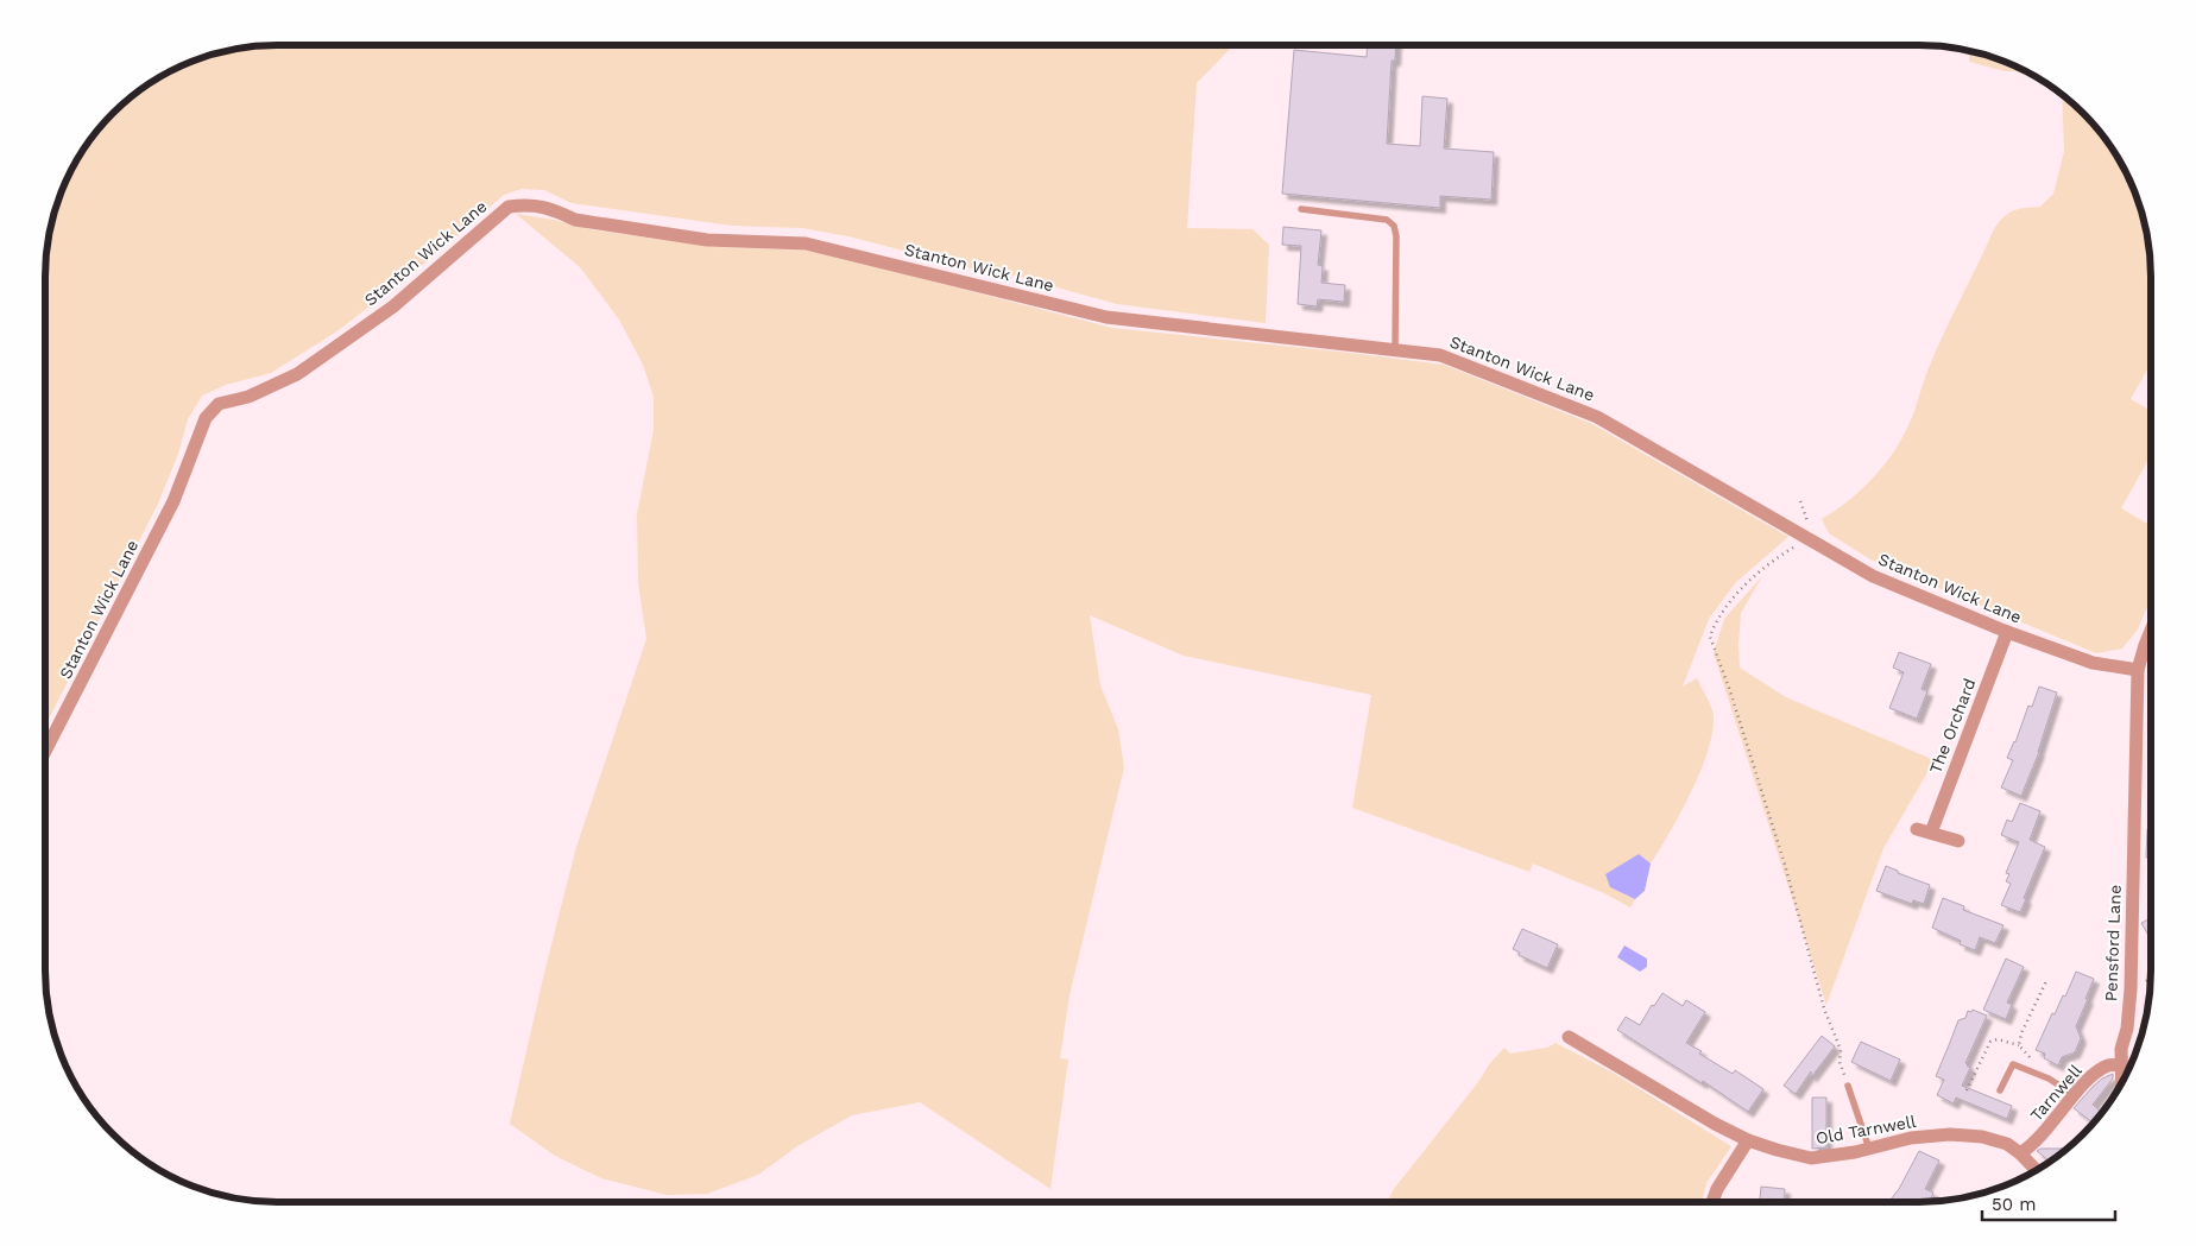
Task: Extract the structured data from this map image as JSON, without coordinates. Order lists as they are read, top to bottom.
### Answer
{
  "streets": {
    "street": [
      "Stanton Wick Lane",
      "The Orchard",
      "Pensford Lane",
      "Tarnwell",
      "Old Tarnwell"
    ]
  },
  "crossings": [
    ["Stanton Wick Lane", "The Orchard"],
    ["Stanton Wick Lane", "Pensford Lane"],
    ["Pensford Lane", "Tarnwell"],
    ["Tarnwell", "Old Tarnwell"]
  ],
  "scale_bar": "50 m"
}
